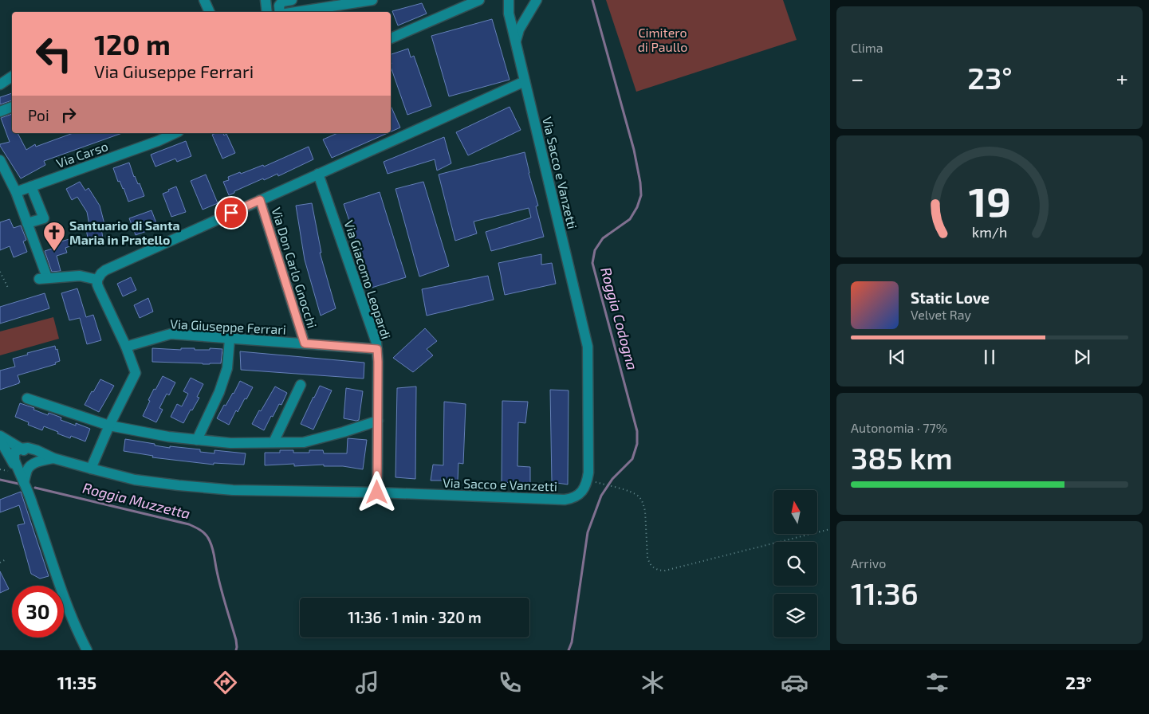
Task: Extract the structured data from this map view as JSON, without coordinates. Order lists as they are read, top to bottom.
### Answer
{
  "streets": {
    "street": [
      "Via Carso",
      "Via Sacco e Vanzetti",
      "Via Don Carlo Gnocchi",
      "Via Giacomo Leopardi",
      "Via Giuseppe Ferrari"
    ]
  },
  "crossings": [
    ["Via Sacco e Vanzetti", "Via Don Carlo Gnocchi"],
    ["Via Sacco e Vanzetti", "Via Giacomo Leopardi"],
    ["Via Don Carlo Gnocchi", "Via Giacomo Leopardi"],
    ["Via Don Carlo Gnocchi", "Via Giuseppe Ferrari"],
    ["Via Giacomo Leopardi", "Via Giuseppe Ferrari"]
  ],
  "water": ["Roggia Codogna", "Roggia Muzzetta"],
  "parks": ["Cimitero di Paullo"],
  "places": {
    "church": ["Santuario di Santa Maria in Pratello"]
  },
  "north": "top",
  "page": {
    "tile": [
      "Clima",
      ["Autonomia · 77%", "385 km"],
      ["Arrivo", "11:36"]
    ],
    "turn": ["120 m", "Via Giuseppe Ferrari"],
    "heat": ["−", "23°", "+"],
    "then": "Poi",
    "song": ["Static Love", "Velvet Ray"],
    "limit": "30",
    "trip": "11:36 · 1 min · 320 m",
    "tabs": ["11:35", "23°"],
    "gauge": ["19", "km/h"]
  }
}
